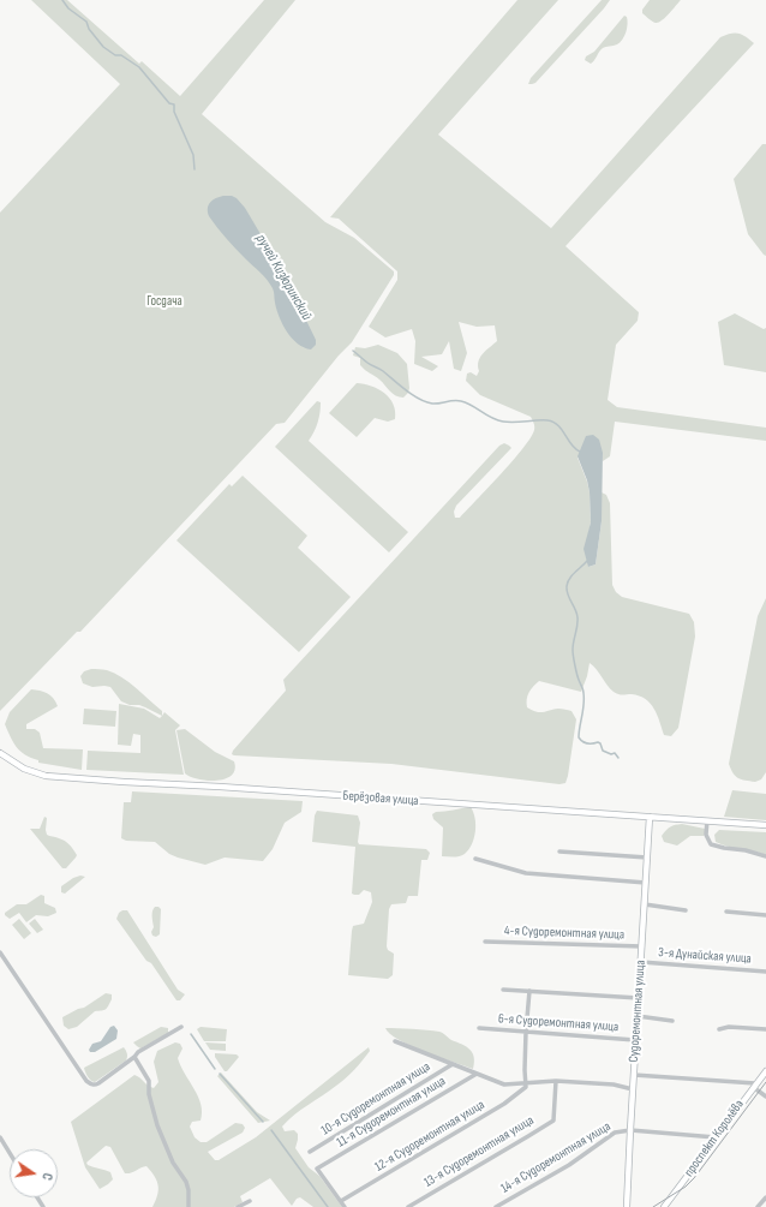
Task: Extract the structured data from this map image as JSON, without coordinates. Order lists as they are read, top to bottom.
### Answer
{
  "streets": {
    "main road": ["Берёзовая улица", "Судоремонтная улица", "проспект Королёва"],
    "street": [
      "4-я Судоремонтная улица",
      "3-я Дунайская улица",
      "6-я Судоремонтная улица",
      "10-я Судоремонтная улица",
      "11-я Судоремонтная улица",
      "12-я Судоремонтная улица",
      "13-я Судоремонтная улица",
      "14-я Судоремонтная улица"
    ]
  },
  "crossings": [
    ["Берёзовая улица", "Судоремонтная улица"],
    ["4-я Судоремонтная улица", "Судоремонтная улица"],
    ["3-я Дунайская улица", "Судоремонтная улица"],
    ["Судоремонтная улица", "6-я Судоремонтная улица"],
    ["Судоремонтная улица", "14-я Судоремонтная улица"],
    ["11-я Судоремонтная улица", "12-я Судоремонтная улица"]
  ],
  "water": ["ручей Кизюринский"],
  "parks": ["Госдача"],
  "north": "right"
}
